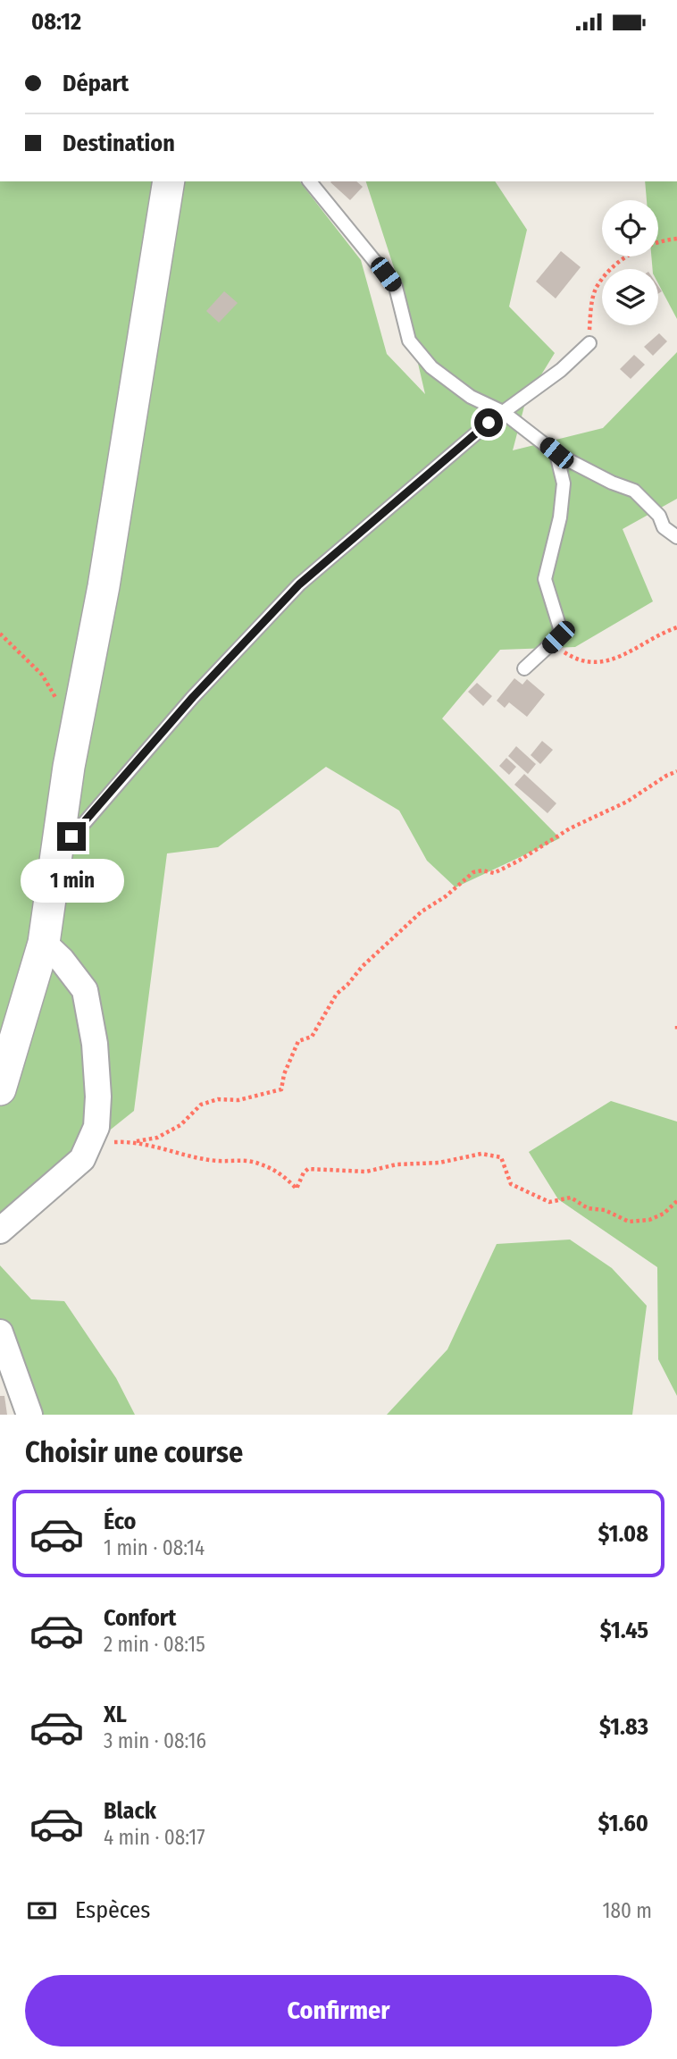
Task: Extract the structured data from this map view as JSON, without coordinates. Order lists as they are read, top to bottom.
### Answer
{
  "page": {
    "status": "08:12",
    "banner": ["Départ", "Destination"],
    "bubble": "1 min",
    "heading": "Choisir une course",
    "list": [
      {
        "name": "Éco",
        "note": "1 min · 08:14",
        "value": "$1.08"
      },
      {
        "name": "Confort",
        "note": "2 min · 08:15",
        "value": "$1.45"
      },
      {
        "name": "XL",
        "note": "3 min · 08:16",
        "value": "$1.83"
      },
      {
        "name": "Black",
        "note": "4 min · 08:17",
        "value": "$1.60"
      }
    ],
    "pay": ["Espèces", "180 m"],
    "buttons": "Confirmer"
  }
}
